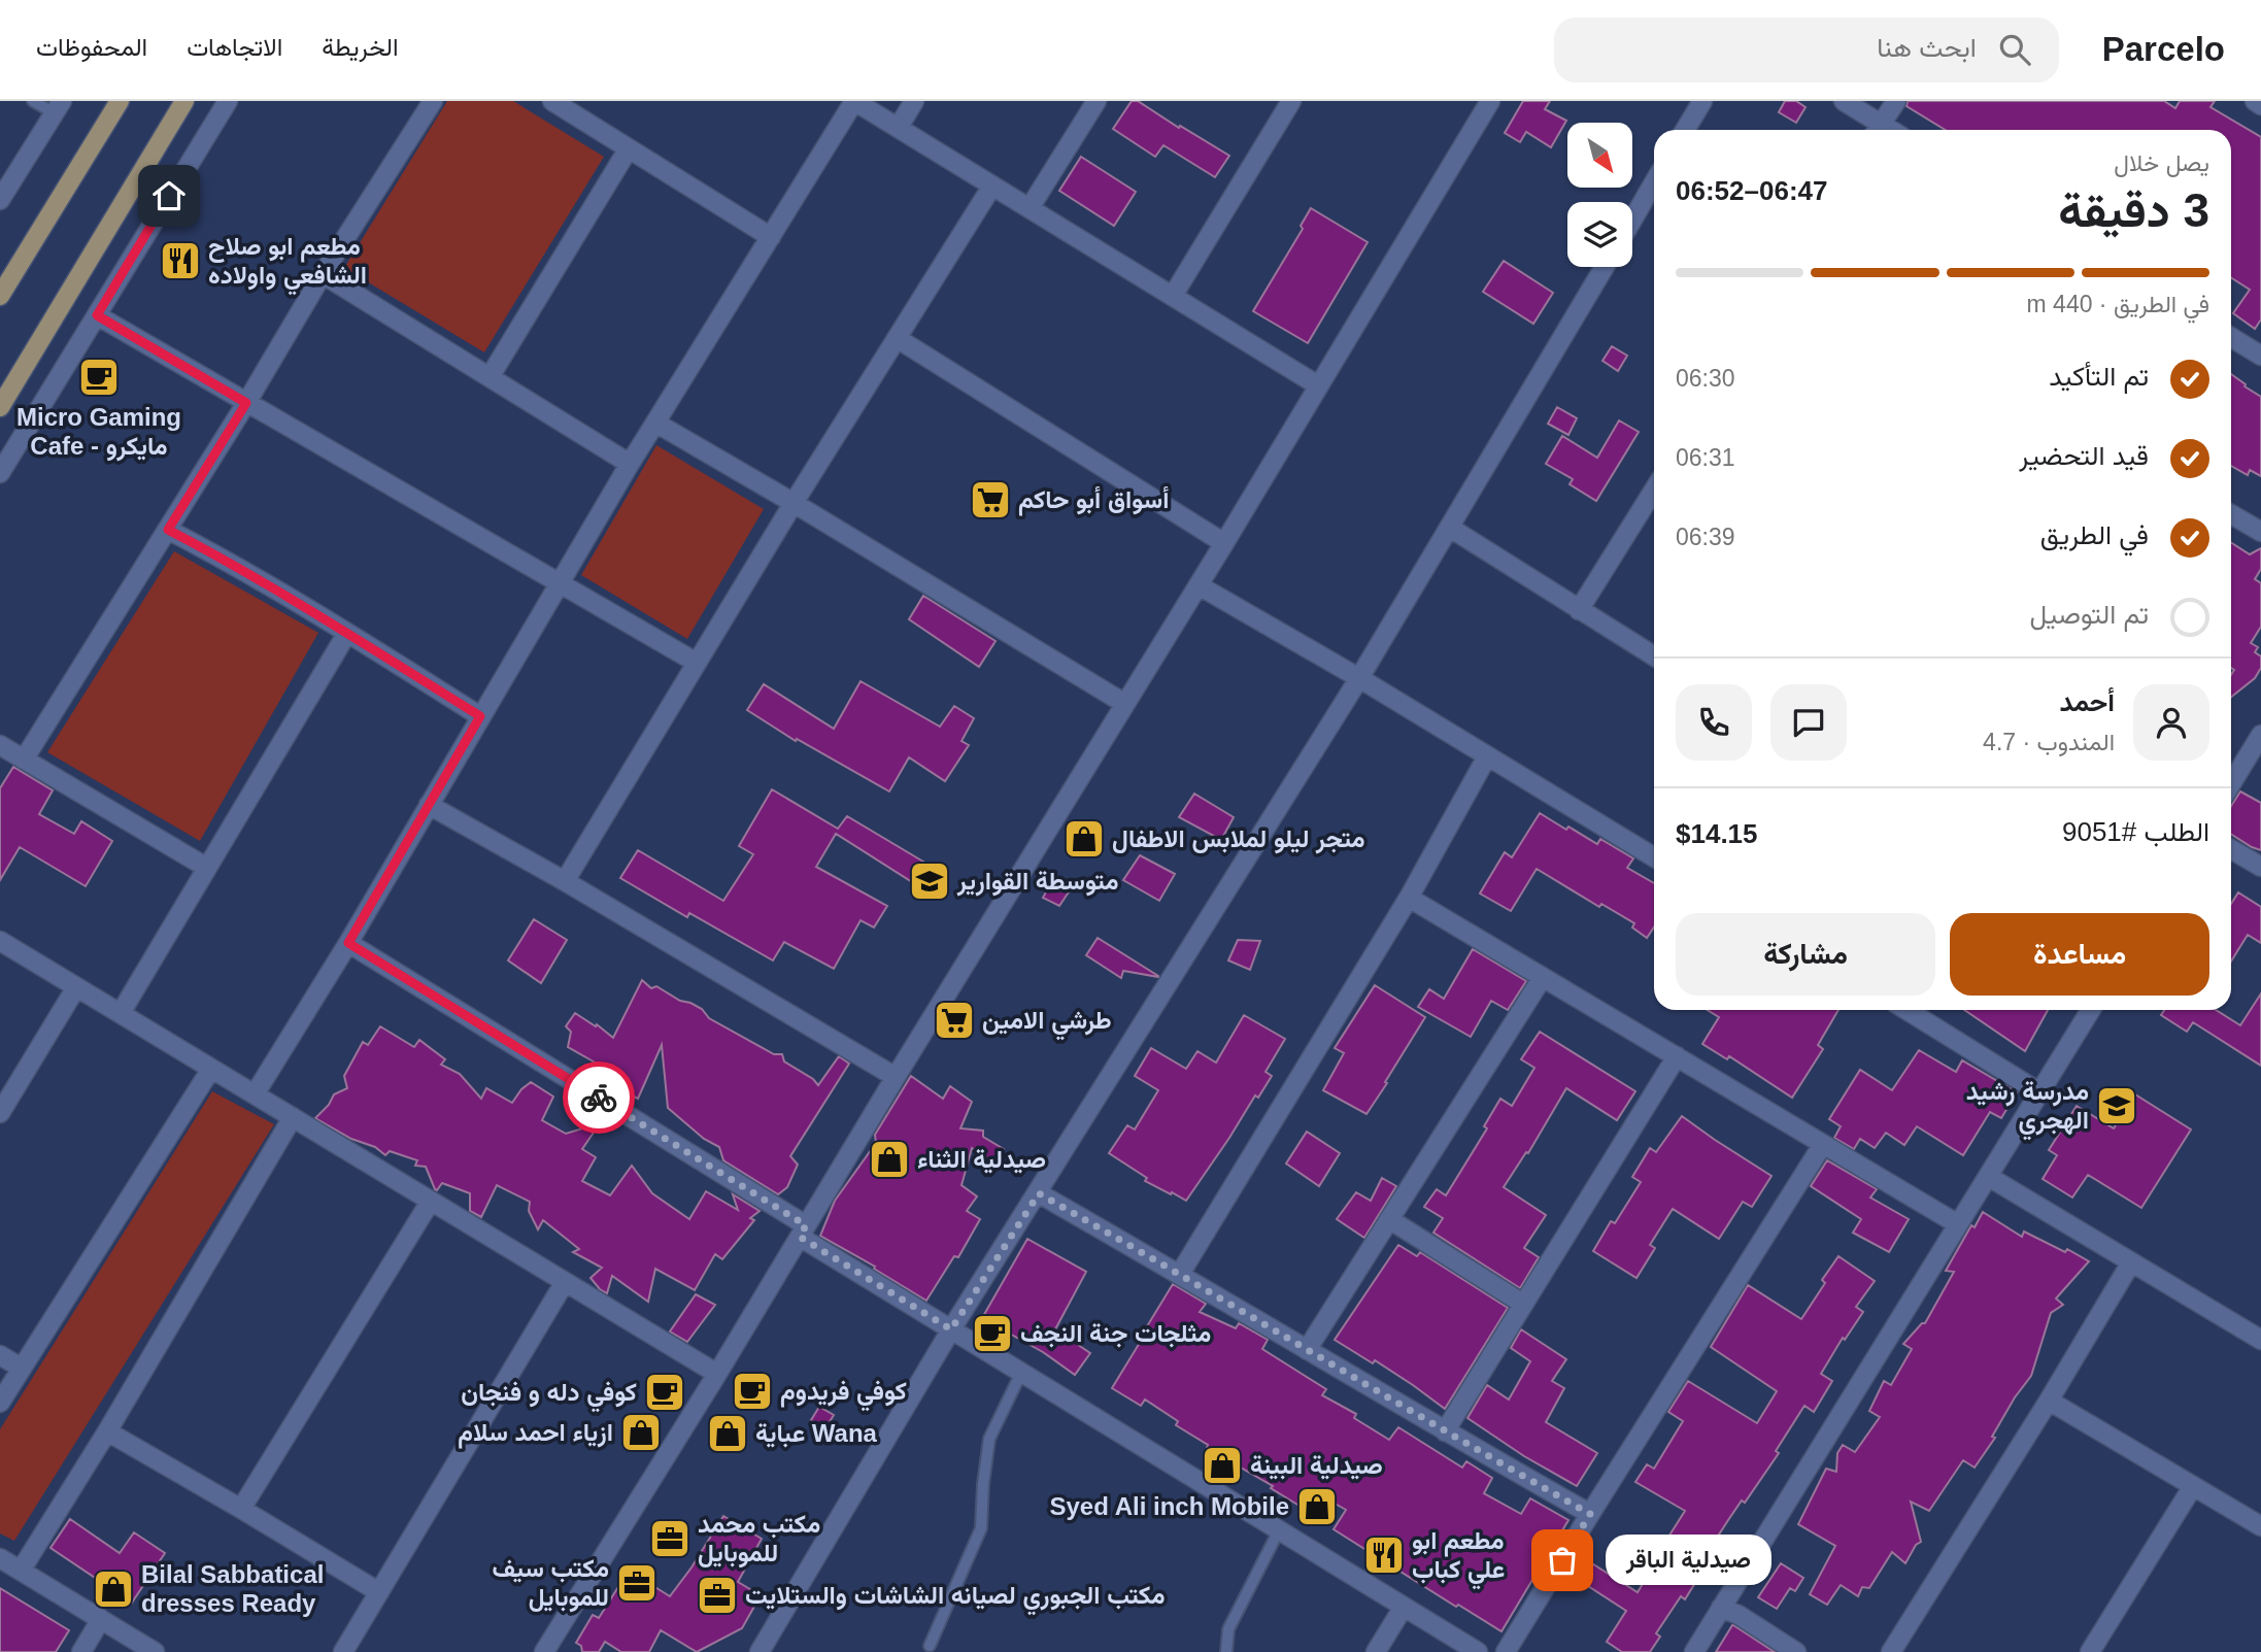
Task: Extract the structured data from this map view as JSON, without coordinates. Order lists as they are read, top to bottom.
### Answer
{
  "places": {
    "restaurant": ["مطعم ابو صلاح الشافعي واولاده", "مطعم ابو علي كباب"],
    "cafe": [
      "Micro Gaming Cafe - مايكرو",
      "مثلجات جنة النجف",
      "كوفي فريدوم",
      "كوفي دله و فنجان"
    ],
    "supermarket": ["أسواق أبو حاكم", "طرشي الامين"],
    "shop": [
      "متجر ليلو لملابس الاطفال",
      "صيدلية الثناء",
      "ازياء احمد سلام",
      "عباية Wana",
      "صيدلية البينة",
      "Syed Ali inch Mobile",
      "Bilal Sabbatical dresses Ready"
    ],
    "school or university": ["متوسطة القوارير", "مدرسة رشيد الهجري"],
    "office": ["مكتب محمد للموبايل", "مكتب سيف للموبايل", "مكتب الجبوري لصيانه الشاشات والستلايت"],
    "other": ["صيدلية الباقر"]
  },
  "north": "bottom right",
  "page": {
    "header": "Parcelo",
    "search": "ابحث هنا",
    "nav": ["الخريطة", "الاتجاهات", "المحفوظات"],
    "heading": ["3 دقيقة", "يصل خلال", "06:47–06:52"],
    "panel": [
      "أحمد",
      "المندوب · 4.7",
      "الطلب #9051",
      "$14.15"
    ],
    "bar": "في الطريق · 440 m",
    "list": [
      ["تم التأكيد", "06:30"],
      ["قيد التحضير", "06:31"],
      ["في الطريق", "06:39"],
      "تم التوصيل"
    ],
    "buttons": ["مساعدة", "مشاركة"],
    "bubble": "صيدلية الباقر"
  }
}
